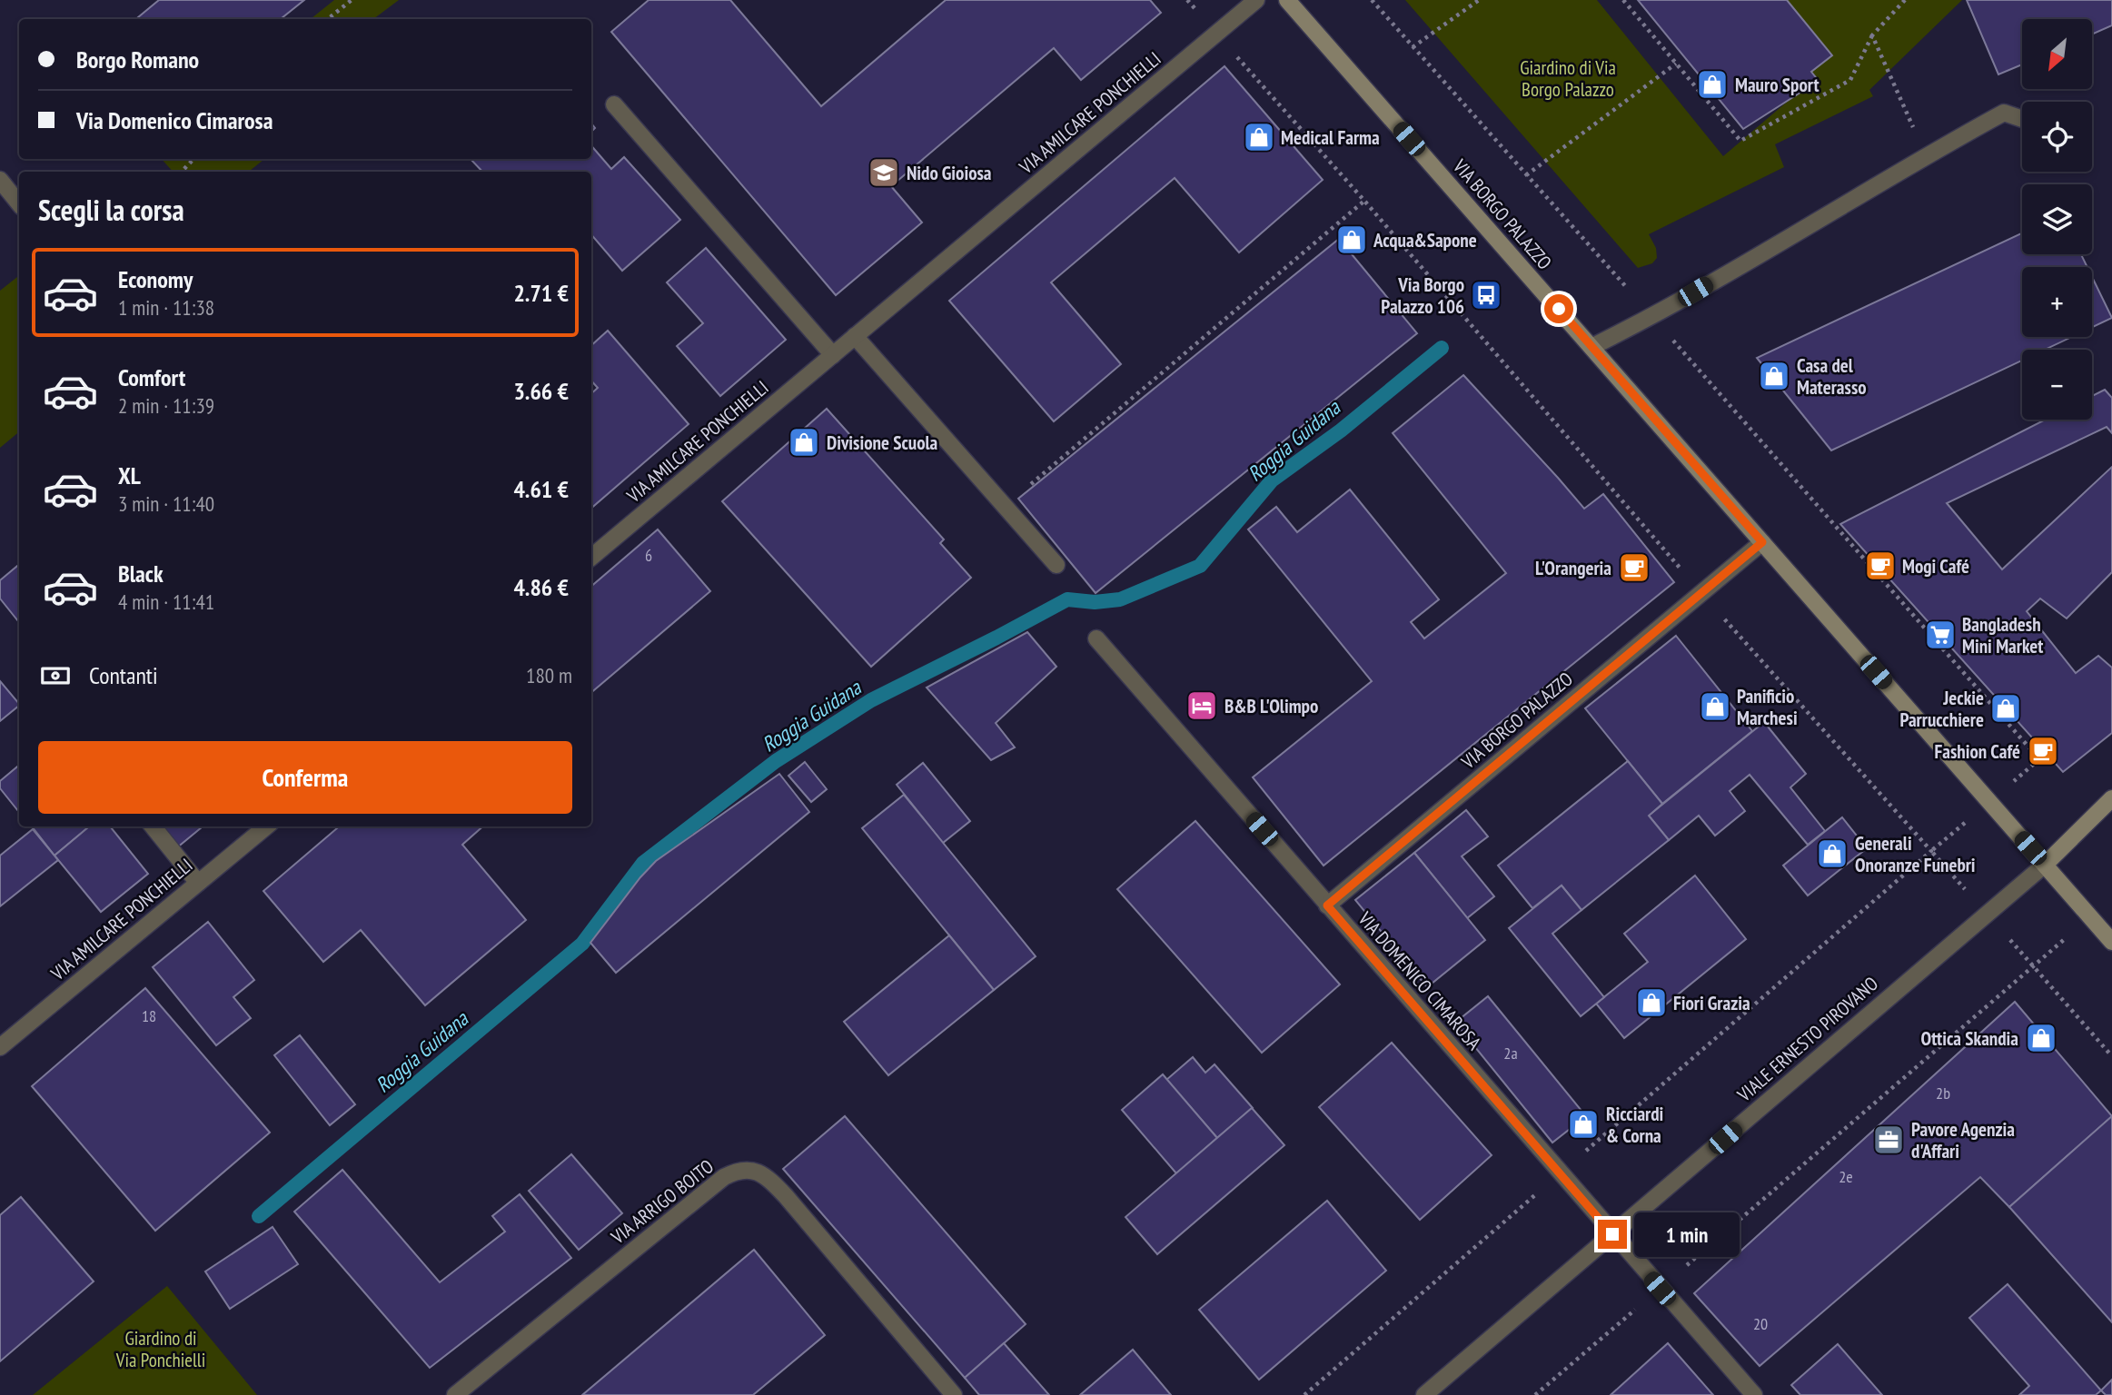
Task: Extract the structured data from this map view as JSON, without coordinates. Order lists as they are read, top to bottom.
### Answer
{
  "streets": {
    "main road": ["VIA BORGO PALAZZO"],
    "street": [
      "VIA AMILCARE PONCHIELLI",
      "VIA DOMENICO CIMAROSA",
      "VIALE ERNESTO PIROVANO",
      "VIA ARRIGO BOITO"
    ]
  },
  "crossings": [
    ["VIA BORGO PALAZZO", "VIA DOMENICO CIMAROSA"],
    ["VIA BORGO PALAZZO", "VIALE ERNESTO PIROVANO"],
    ["VIA DOMENICO CIMAROSA", "VIALE ERNESTO PIROVANO"]
  ],
  "water": ["Roggia Guidana"],
  "parks": ["Giardino di Via Borgo Palazzo", "Giardino di Via Ponchielli"],
  "places": {
    "shop": [
      "Mauro Sport",
      "Medical Farma",
      "Acqua&Sapone",
      "Casa del Materasso",
      "Divisione Scuola",
      "Panificio Marchesi",
      "Jeckie Parrucchiere",
      "Generali Onoranze Funebri",
      "Fiori Grazia",
      "Ottica Skandia",
      "Ricciardi & Corna"
    ],
    "school or university": ["Nido Gioiosa"],
    "bus stop": ["Via Borgo Palazzo 106"],
    "cafe": ["Mogi Café", "L'Orangeria", "Fashion Café"],
    "supermarket": ["Bangladesh Mini Market"],
    "hotel": ["B&B L'Olimpo"],
    "office": ["Pavore Agenzia d'Affari"]
  },
  "house_numbers": [
    "6",
    "18",
    "2a",
    "2b",
    "2e",
    "20"
  ],
  "north": "bottom left",
  "page": {
    "map_buttons": ["+", "−"],
    "banner": ["Borgo Romano", "Via Domenico Cimarosa"],
    "heading": "Scegli la corsa",
    "list": [
      {
        "name": "Economy",
        "note": "1 min · 11:38",
        "value": "2.71 €"
      },
      {
        "name": "Comfort",
        "note": "2 min · 11:39",
        "value": "3.66 €"
      },
      {
        "name": "XL",
        "note": "3 min · 11:40",
        "value": "4.61 €"
      },
      {
        "name": "Black",
        "note": "4 min · 11:41",
        "value": "4.86 €"
      }
    ],
    "pay": ["Contanti", "180 m"],
    "buttons": "Conferma",
    "bubble": "1 min"
  }
}
